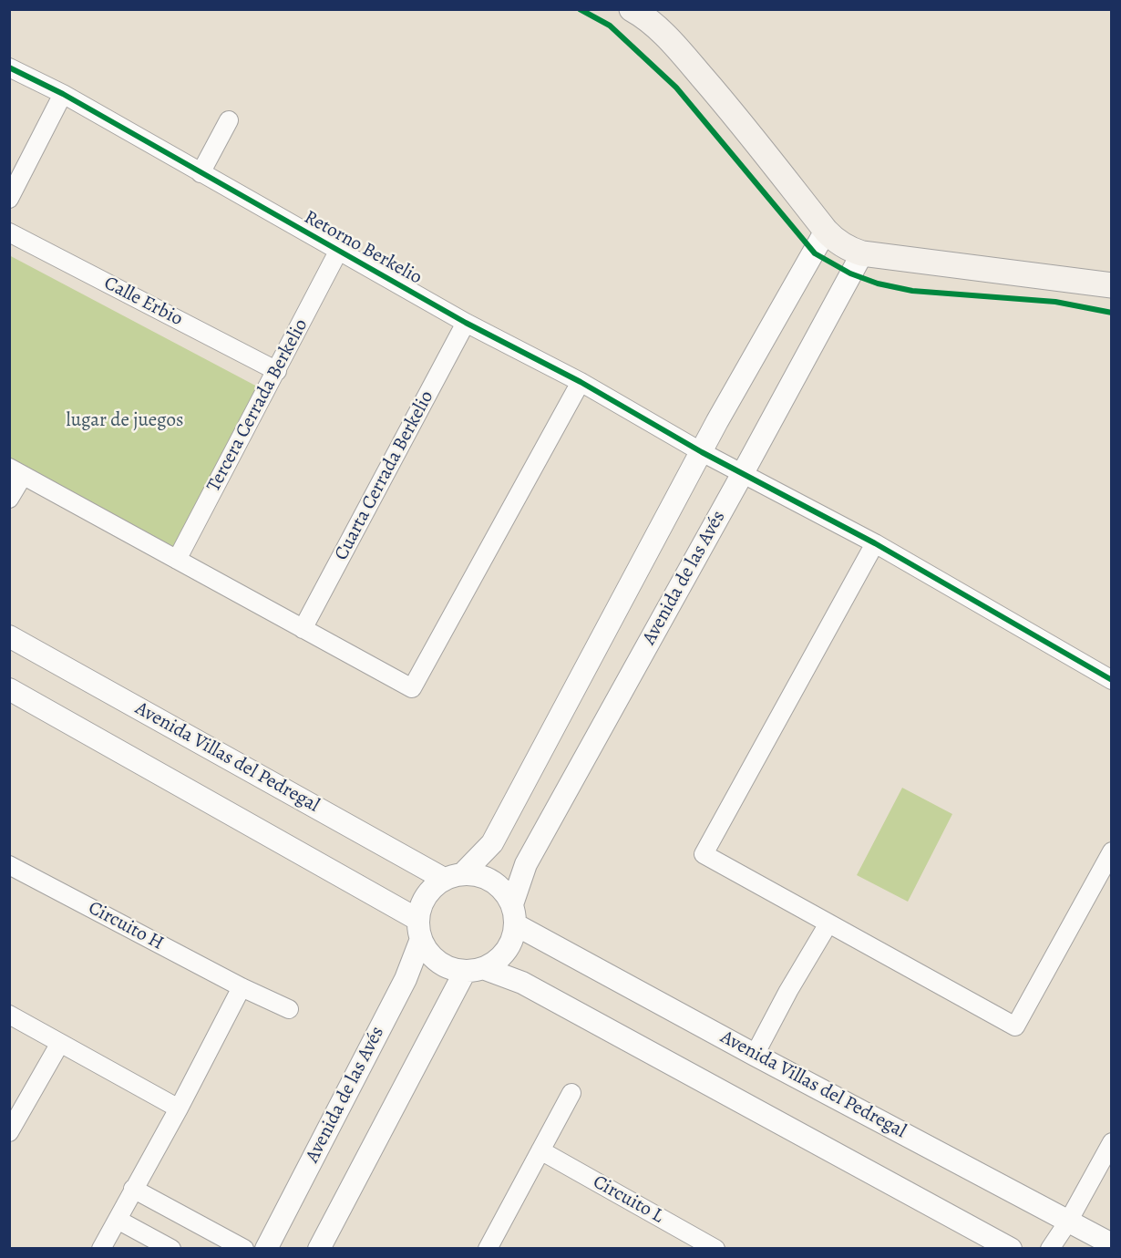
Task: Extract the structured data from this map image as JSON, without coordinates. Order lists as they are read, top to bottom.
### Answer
{
  "streets": {
    "street": [
      "Retorno Berkelio",
      "Calle Erbio",
      "Tercera Cerrada Berkelio",
      "Cuarta Cerrada Berkelio",
      "Avenida de las Avés",
      "Avenida Villas del Pedregal",
      "Circuito H",
      "Circuito L"
    ]
  },
  "crossings": [
    ["Retorno Berkelio", "Tercera Cerrada Berkelio"],
    ["Retorno Berkelio", "Cuarta Cerrada Berkelio"],
    ["Retorno Berkelio", "Avenida de las Avés"],
    ["Calle Erbio", "Tercera Cerrada Berkelio"],
    ["Avenida de las Avés", "Avenida Villas del Pedregal"]
  ],
  "parks": ["lugar de juegos"]
}
